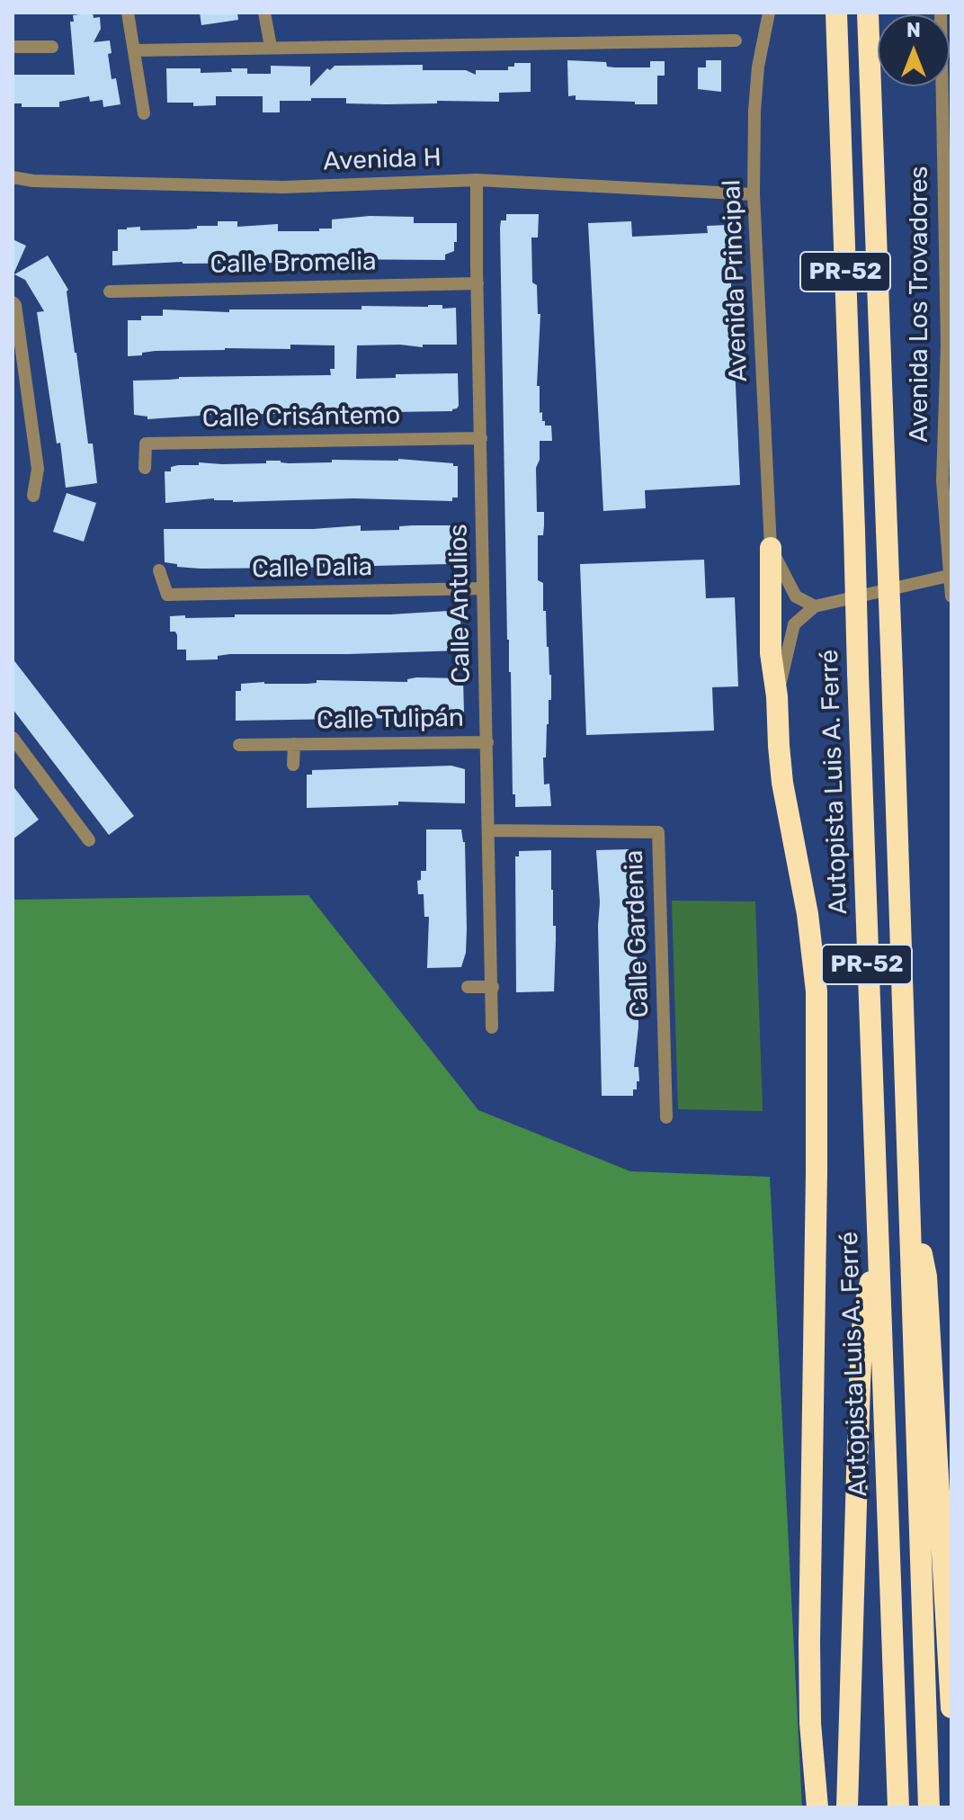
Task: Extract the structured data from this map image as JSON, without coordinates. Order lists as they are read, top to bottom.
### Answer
{
  "streets": {
    "highway": ["PR-52", "Autopista Luis A. Ferré"],
    "street": [
      "Avenida H",
      "Calle Bromelia",
      "Avenida Principal",
      "Avenida Los Trovadores",
      "Calle Crisántemo",
      "Calle Dalia",
      "Calle Antulios",
      "Calle Tulipán",
      "Calle Gardenia"
    ]
  },
  "crossings": [
    ["Avenida H", "Avenida Principal"],
    ["Avenida H", "Calle Antulios"],
    ["Calle Bromelia", "Calle Antulios"],
    ["Calle Crisántemo", "Calle Antulios"],
    ["Calle Dalia", "Calle Antulios"],
    ["Calle Antulios", "Calle Tulipán"],
    ["Calle Antulios", "Calle Gardenia"]
  ],
  "north": "top"
}
